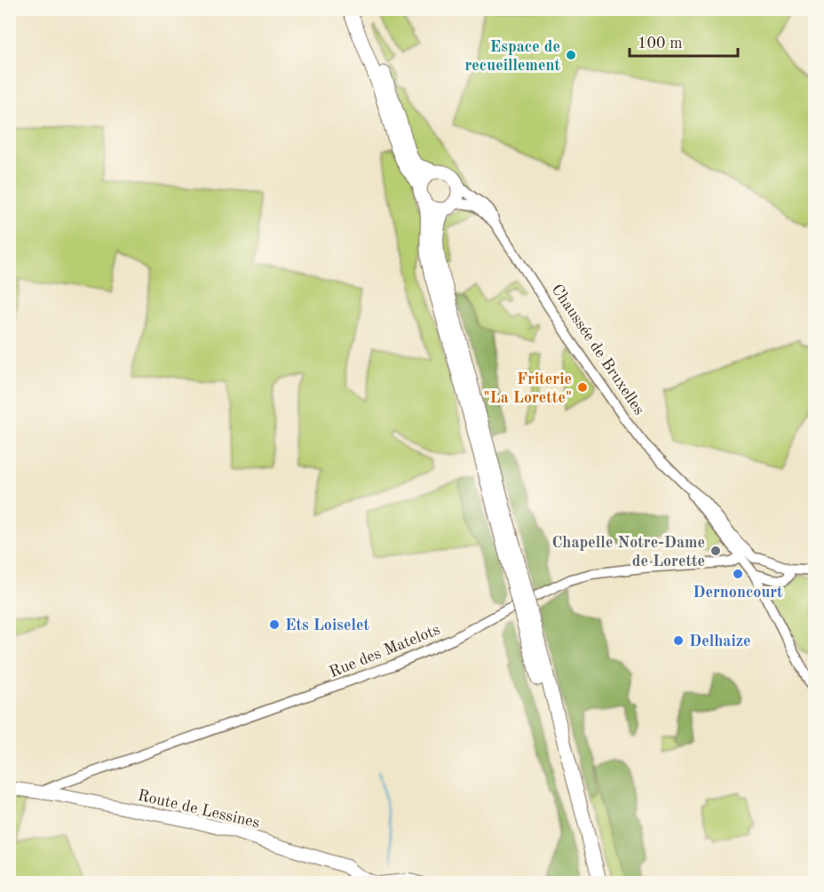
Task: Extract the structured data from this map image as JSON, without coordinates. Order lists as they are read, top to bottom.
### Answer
{
  "streets": {
    "main road": ["Route de Lessines"],
    "street": ["Chaussée de Bruxelles", "Rue des Matelots"]
  },
  "crossings": [
    ["Chaussée de Bruxelles", "Rue des Matelots"],
    ["Rue des Matelots", "Route de Lessines"]
  ],
  "places": [
    "Espace de recueillement",
    "Friterie \"La Lorette\"",
    "Chapelle Notre-Dame de Lorette",
    "Dernoncourt",
    "Ets Loiselet",
    "Delhaize"
  ],
  "scale_bar": "100 m"
}
